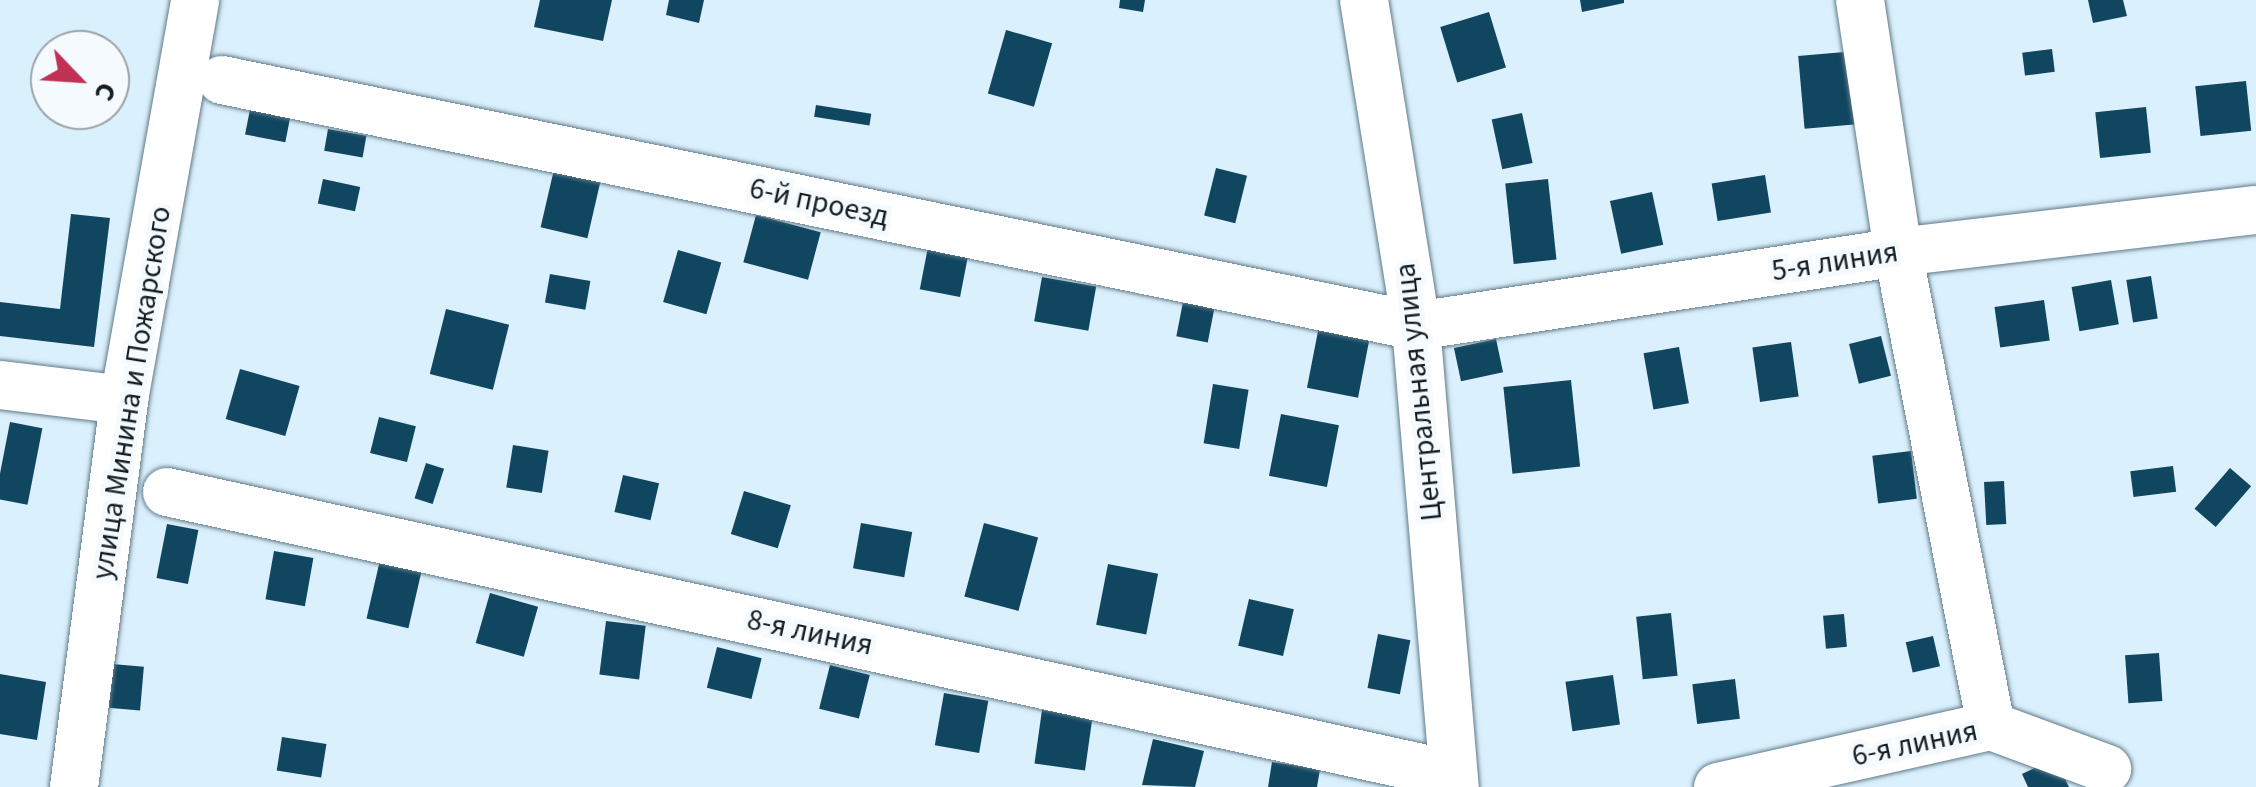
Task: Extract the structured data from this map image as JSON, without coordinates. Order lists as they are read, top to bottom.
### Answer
{
  "streets": {
    "street": [
      "6-й проезд",
      "5-я линия",
      "Центральная улица",
      "улица Минина и Пожарского",
      "8-я линия",
      "6-я линия"
    ]
  },
  "crossings": [
    ["6-й проезд", "5-я линия"],
    ["6-й проезд", "Центральная улица"],
    ["5-я линия", "Центральная улица"],
    ["Центральная улица", "8-я линия"]
  ],
  "north": "bottom right"
}
